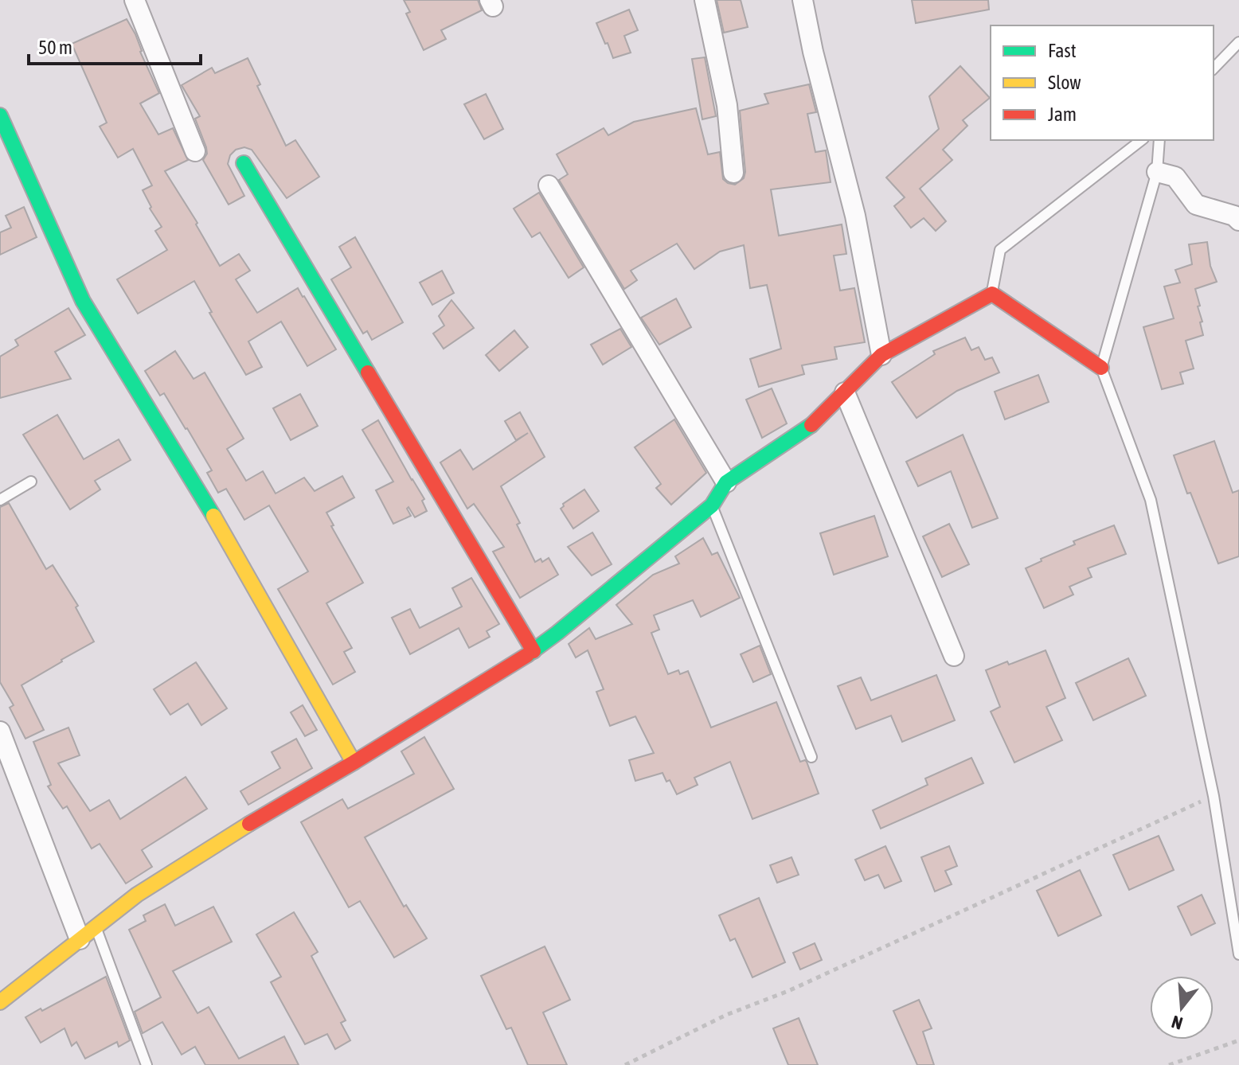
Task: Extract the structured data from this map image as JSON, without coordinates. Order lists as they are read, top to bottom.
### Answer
{
  "legend": ["Fast", "Slow", "Jam"],
  "scale_bar": "50 m",
  "north": "bottom"
}
